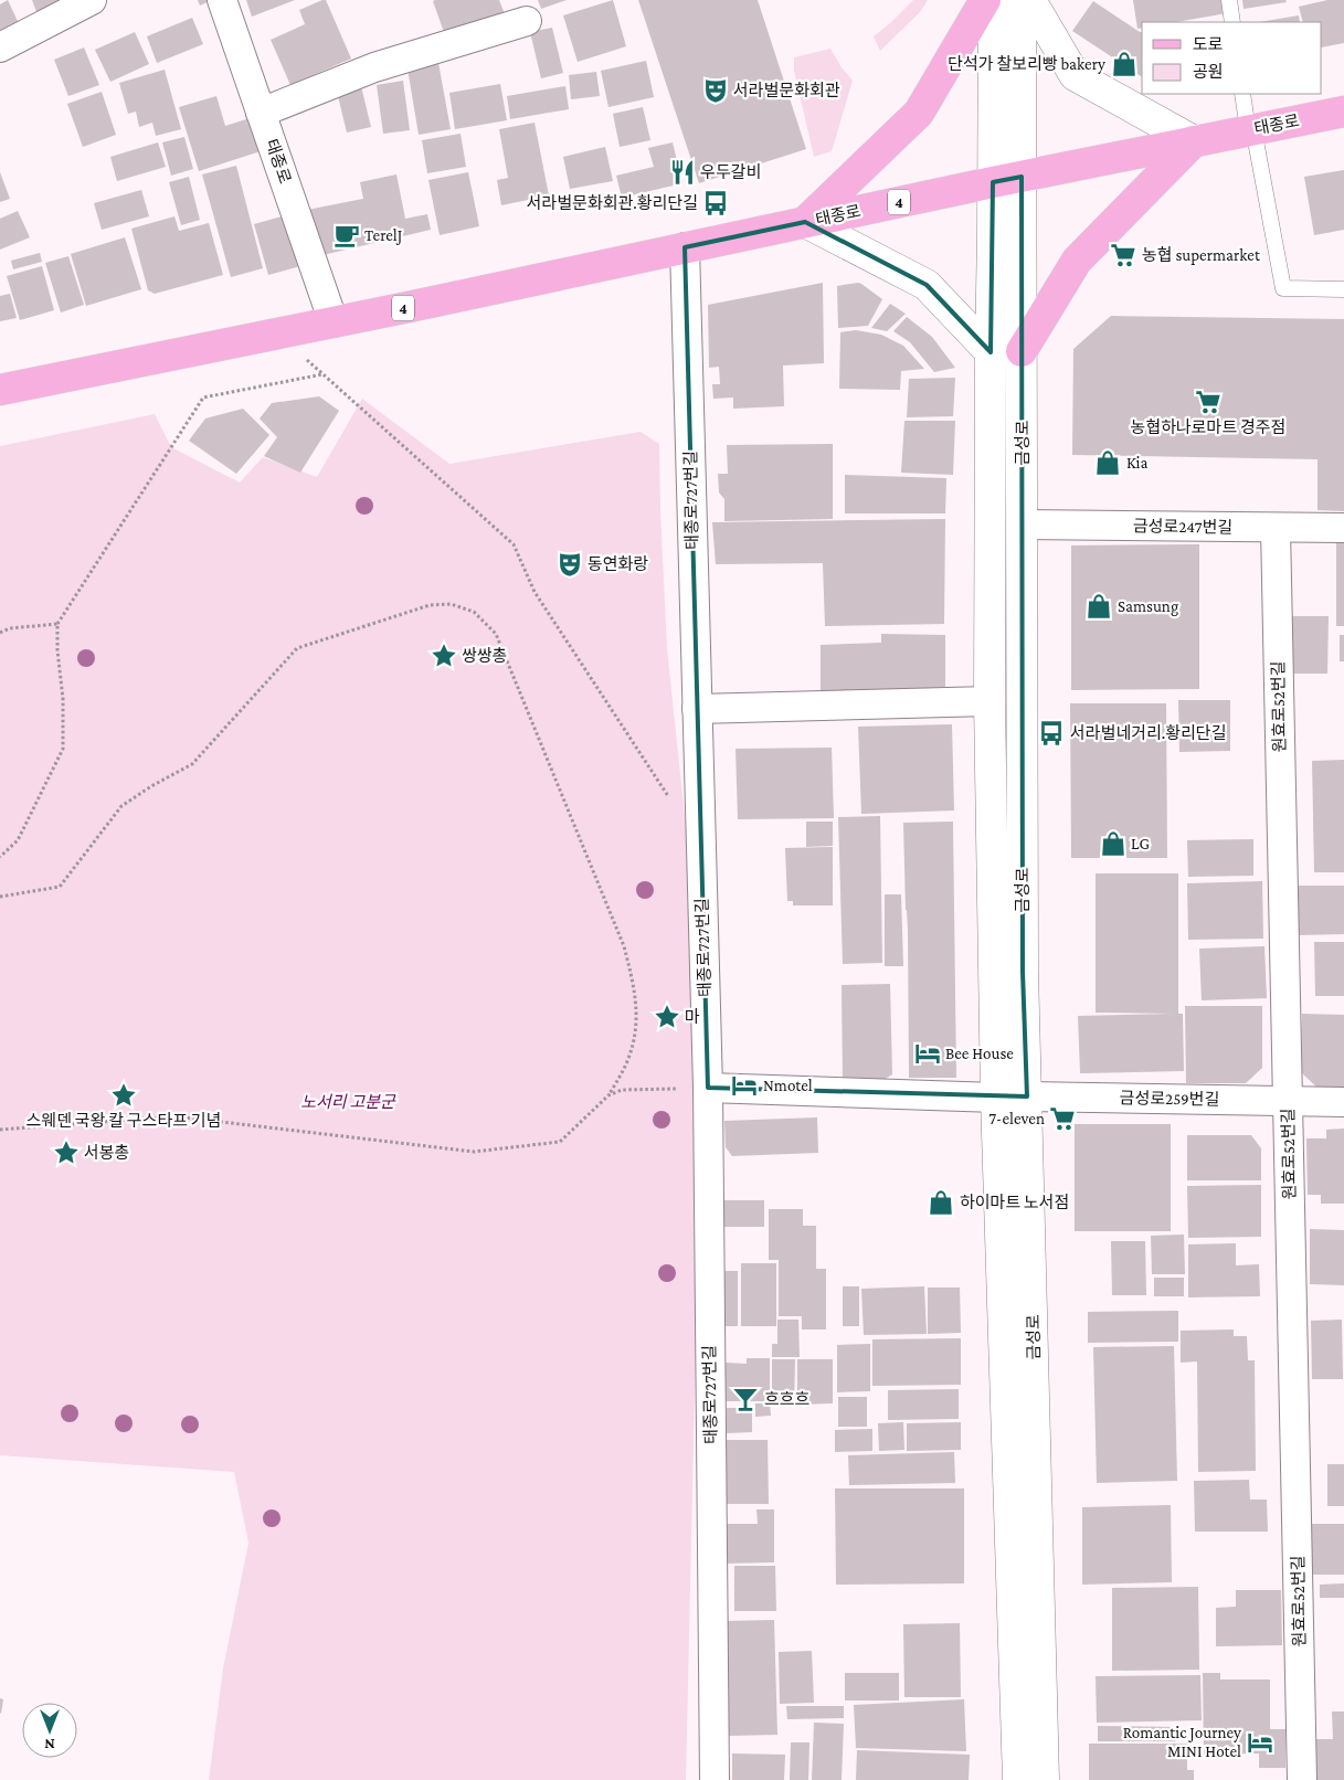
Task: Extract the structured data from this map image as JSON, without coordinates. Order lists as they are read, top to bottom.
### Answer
{
  "streets": {
    "main road": ["태종로", "4"],
    "street": [
      "금성로",
      "태종로727번길",
      "금성로247번길",
      "원효로52번길",
      "금성로259번길"
    ]
  },
  "crossings": [
    ["태종로", "금성로"],
    ["태종로", "태종로727번길"],
    ["금성로", "금성로247번길"],
    ["금성로", "금성로259번길"],
    ["금성로247번길", "원효로52번길"],
    ["원효로52번길", "금성로259번길"]
  ],
  "parks": ["노서리 고분군"],
  "places": {
    "shop": [
      "단석가 찰보리빵 bakery",
      "Kia",
      "Samsung",
      "LG",
      "하이마트 노서점"
    ],
    "theatre": ["서라벌문화회관", "동연화랑"],
    "restaurant": ["우두갈비"],
    "bus stop": ["서라벌문화회관.황리단길", "서라벌네거리.황리단길"],
    "cafe": ["TerelJ"],
    "supermarket": ["농협 supermarket", "농협하나로마트 경주점", "7-eleven"],
    "place": [
      "쌍쌍총",
      "마",
      "스웨덴 국왕 칼 구스타프 기념",
      "서봉총"
    ],
    "hotel": ["Bee House", "Nmotel", "Romantic Journey MINI Hotel"],
    "bar": ["흐흐흐"]
  },
  "legend": ["도로", "공원"],
  "north": "bottom"
}
